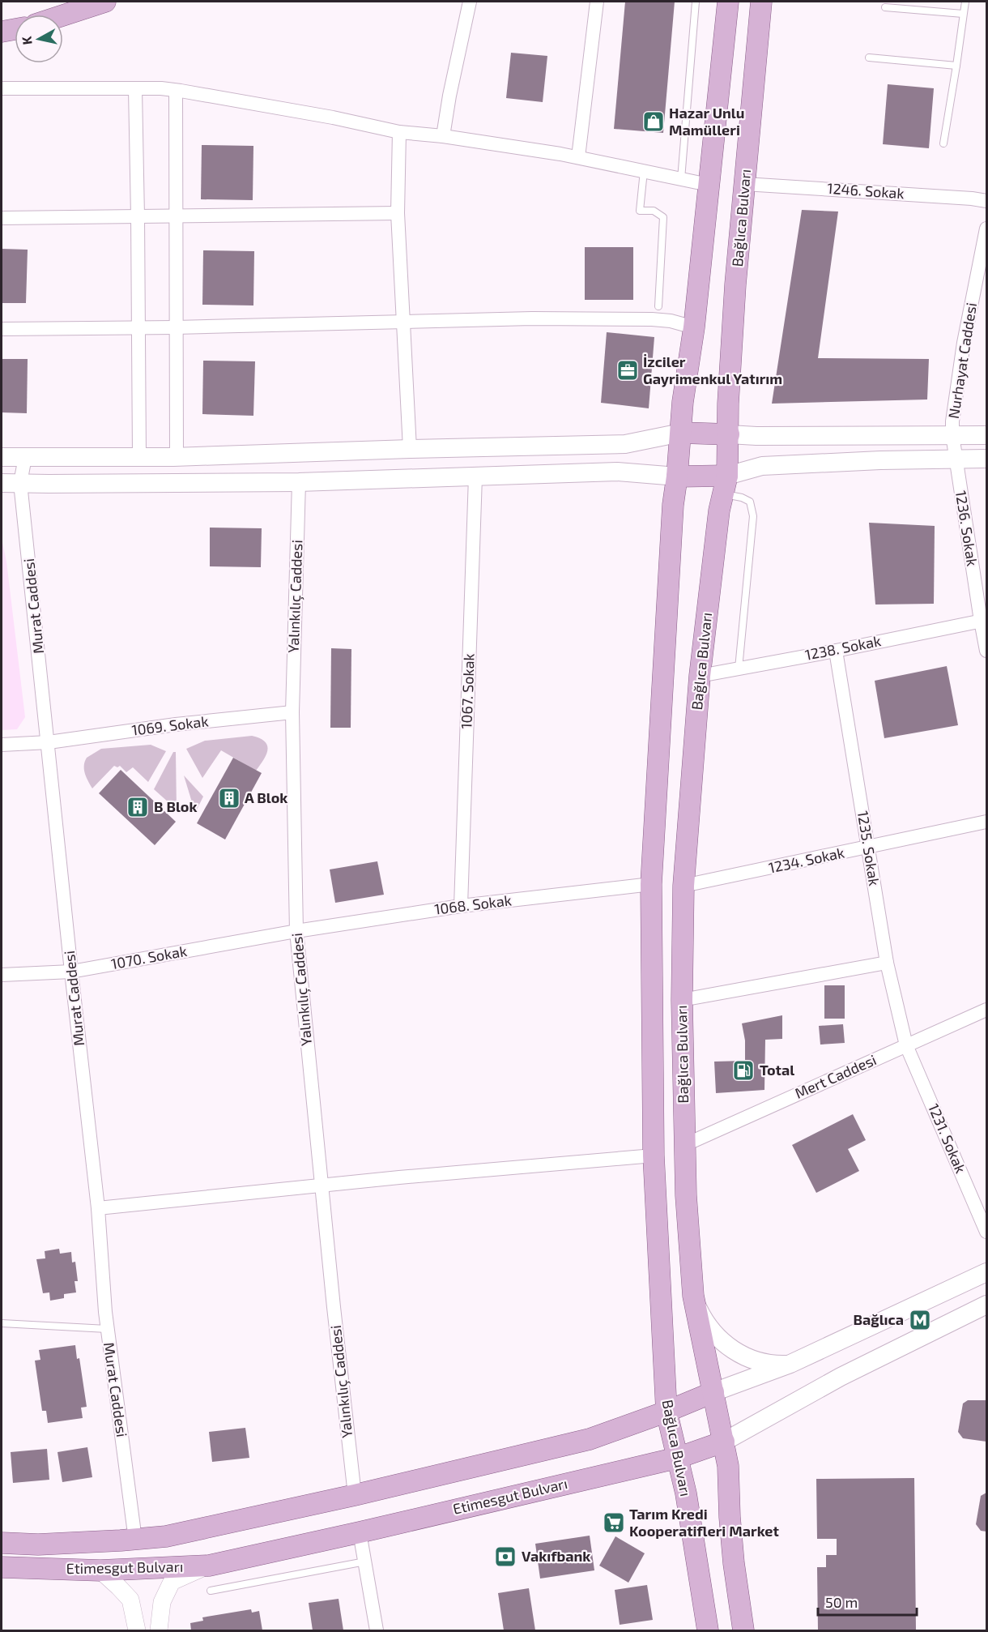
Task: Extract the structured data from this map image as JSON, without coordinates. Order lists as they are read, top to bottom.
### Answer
{
  "streets": {
    "main road": ["Bağlıca Bulvarı", "Etimesgut Bulvarı"],
    "street": [
      "1246. Sokak",
      "Nurhayat Caddesi",
      "1236. Sokak",
      "Yalınkılıç Caddesi",
      "Murat Caddesi",
      "1238. Sokak",
      "1067. Sokak",
      "1069. Sokak",
      "1235. Sokak",
      "1234. Sokak",
      "1068. Sokak",
      "1070. Sokak",
      "Mert Caddesi",
      "1231. Sokak"
    ]
  },
  "crossings": [
    ["1246. Sokak", "Bağlıca Bulvarı"],
    ["Bağlıca Bulvarı", "1238. Sokak"],
    ["Bağlıca Bulvarı", "1234. Sokak"],
    ["Bağlıca Bulvarı", "1068. Sokak"],
    ["Bağlıca Bulvarı", "Mert Caddesi"],
    ["Bağlıca Bulvarı", "Etimesgut Bulvarı"],
    ["Nurhayat Caddesi", "1236. Sokak"],
    ["1236. Sokak", "1238. Sokak"],
    ["Yalınkılıç Caddesi", "1069. Sokak"],
    ["Yalınkılıç Caddesi", "1068. Sokak"],
    ["Yalınkılıç Caddesi", "1070. Sokak"],
    ["Yalınkılıç Caddesi", "Etimesgut Bulvarı"],
    ["Murat Caddesi", "1069. Sokak"],
    ["Murat Caddesi", "1070. Sokak"],
    ["Murat Caddesi", "Etimesgut Bulvarı"],
    ["1238. Sokak", "1235. Sokak"],
    ["1067. Sokak", "1068. Sokak"],
    ["1235. Sokak", "1234. Sokak"],
    ["1235. Sokak", "Mert Caddesi"],
    ["1235. Sokak", "1231. Sokak"],
    ["1068. Sokak", "1070. Sokak"],
    ["Mert Caddesi", "1231. Sokak"]
  ],
  "places": {
    "shop": ["Hazar Unlu Mamülleri"],
    "office": ["İzciler Gayrimenkul Yatırım"],
    "building": ["A Blok", "B Blok"],
    "fuel station": ["Total"],
    "metro station": ["Bağlıca"],
    "supermarket": ["Tarım Kredi Kooperatifleri Market"],
    "bank": ["Vakıfbank"]
  },
  "scale_bar": "50 m",
  "north": "left"
}
